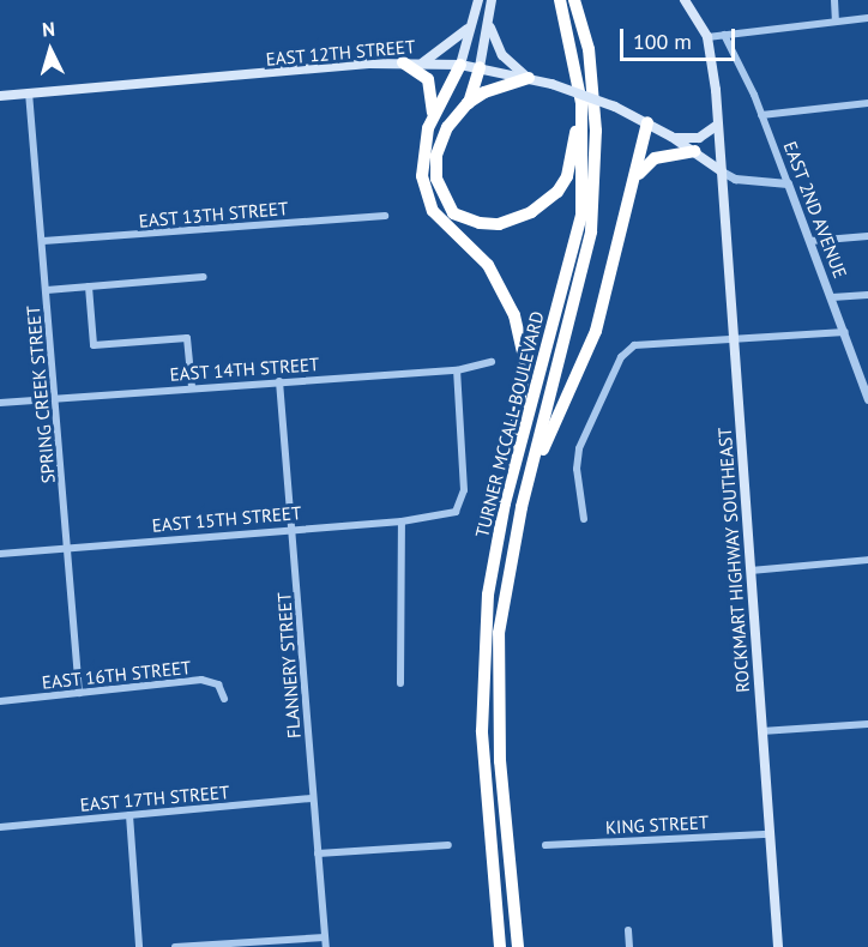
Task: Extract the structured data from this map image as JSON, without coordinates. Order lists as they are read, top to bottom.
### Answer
{
  "streets": {
    "highway": ["TURNER MCCALL BOULEVARD"],
    "main road": ["EAST 12TH STREET", "ROCKMART HIGHWAY SOUTHEAST"],
    "street": [
      "EAST 2ND AVENUE",
      "EAST 13TH STREET",
      "EAST 14TH STREET",
      "SPRING CREEK STREET",
      "EAST 15TH STREET",
      "FLANNERY STREET",
      "EAST 16TH STREET",
      "EAST 17TH STREET",
      "KING STREET"
    ]
  },
  "crossings": [
    ["EAST 12TH STREET", "EAST 2ND AVENUE"],
    ["EAST 12TH STREET", "SPRING CREEK STREET"],
    ["EAST 12TH STREET", "ROCKMART HIGHWAY SOUTHEAST"],
    ["EAST 13TH STREET", "SPRING CREEK STREET"],
    ["EAST 14TH STREET", "SPRING CREEK STREET"],
    ["EAST 14TH STREET", "EAST 15TH STREET"],
    ["EAST 14TH STREET", "FLANNERY STREET"],
    ["SPRING CREEK STREET", "EAST 15TH STREET"],
    ["SPRING CREEK STREET", "EAST 16TH STREET"],
    ["EAST 15TH STREET", "FLANNERY STREET"],
    ["ROCKMART HIGHWAY SOUTHEAST", "KING STREET"],
    ["FLANNERY STREET", "EAST 17TH STREET"]
  ],
  "scale_bar": "100 m",
  "north": "top"
}
